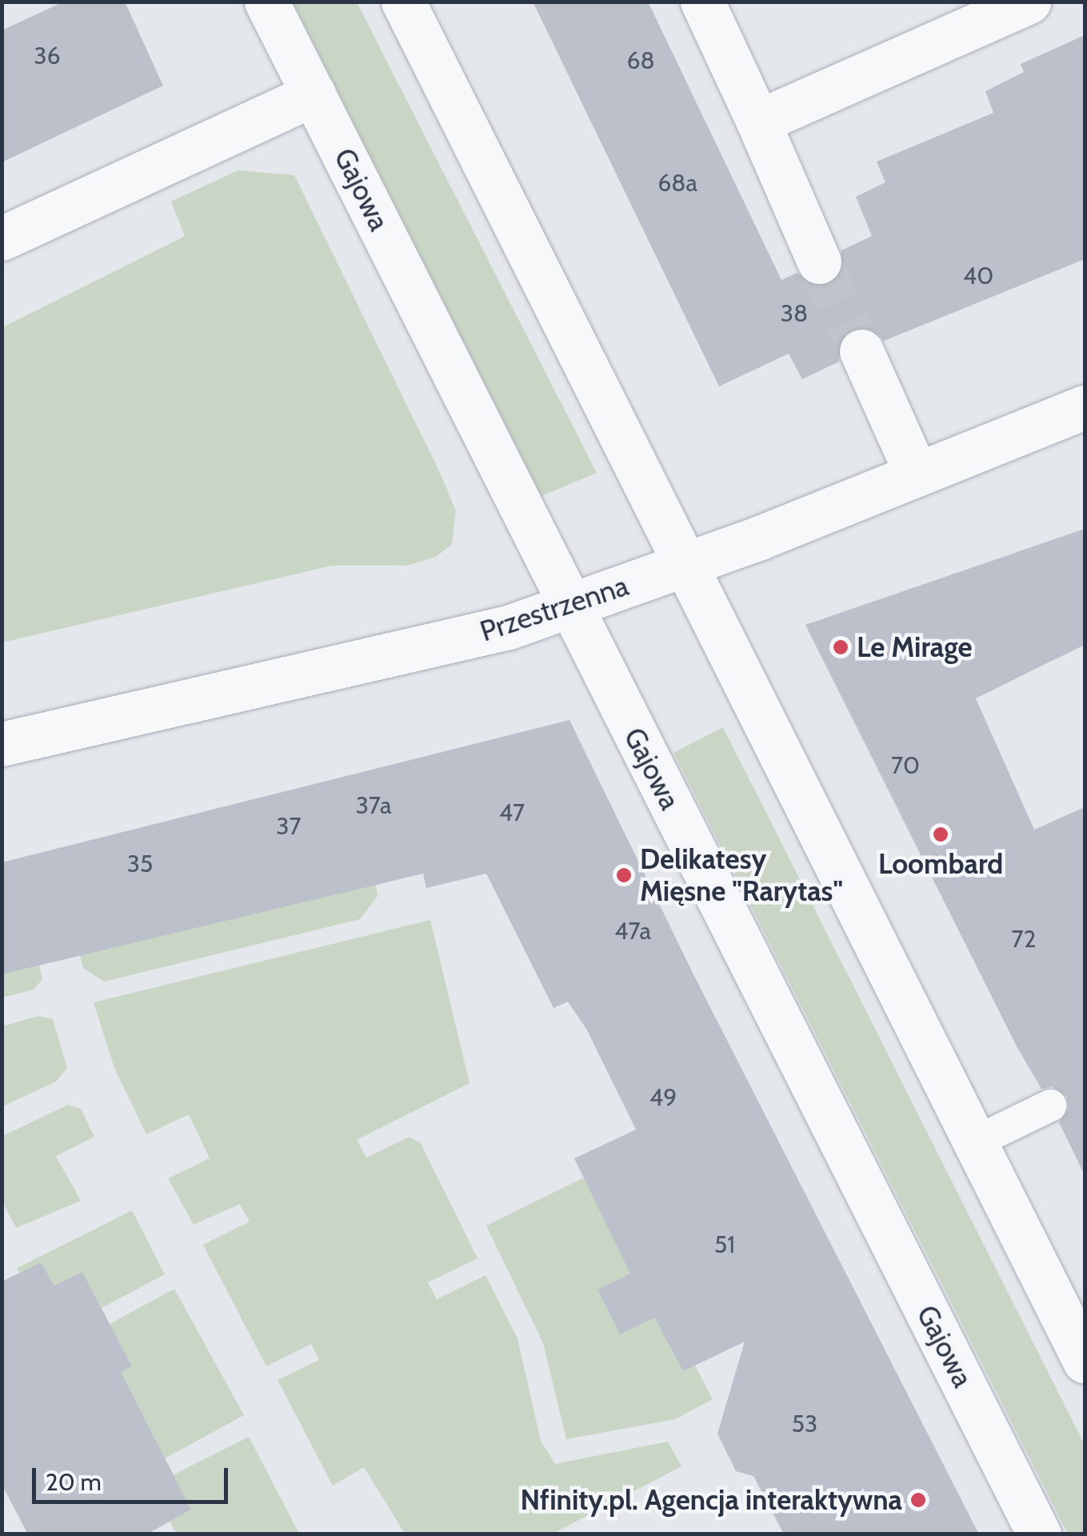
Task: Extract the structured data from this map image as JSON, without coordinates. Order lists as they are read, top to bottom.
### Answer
{
  "streets": {
    "street": ["Gajowa", "Przestrzenna"]
  },
  "crossings": [
    ["Gajowa", "Przestrzenna"]
  ],
  "places": [
    "Le Mirage",
    "Loombard",
    "Delikatesy Mięsne \"Rarytas\"",
    "Nfinity.pl. Agencja interaktywna"
  ],
  "house_numbers": [
    "36",
    "68",
    "68a",
    "40",
    "38",
    "70",
    "37a",
    "47",
    "37",
    "35",
    "47a",
    "72",
    "49",
    "51",
    "53"
  ],
  "scale_bar": "20 m"
}
